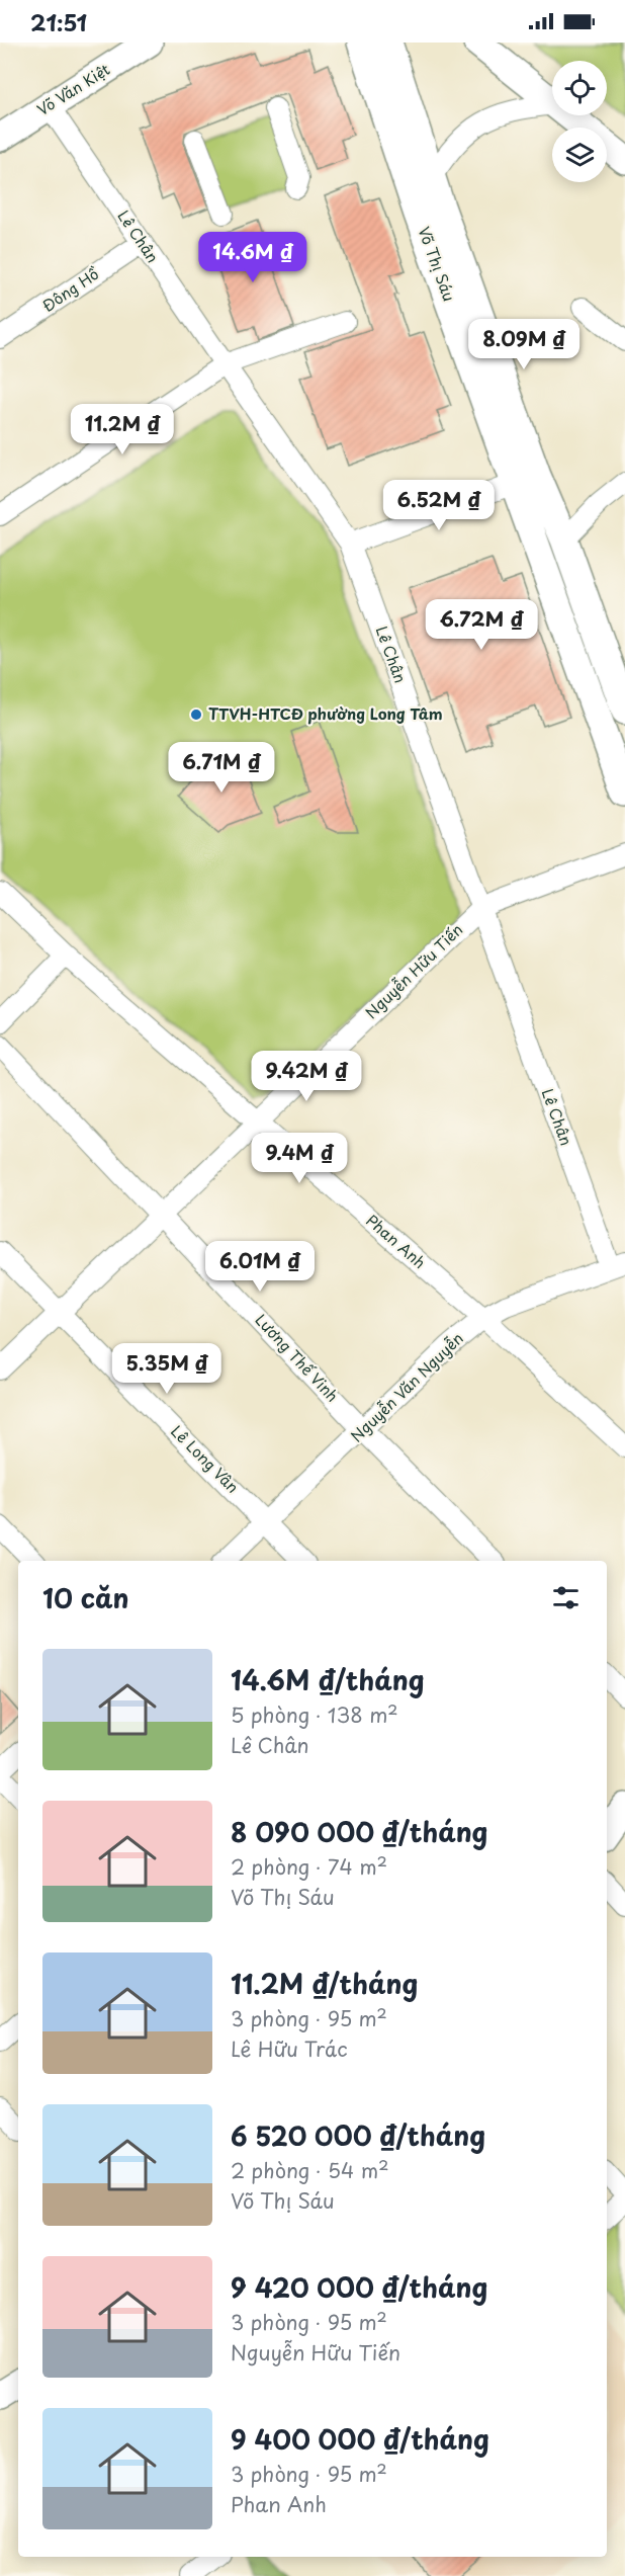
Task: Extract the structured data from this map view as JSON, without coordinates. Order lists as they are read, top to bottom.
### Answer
{
  "streets": {
    "main road": ["Võ Văn Kiệt", "Võ Thị Sáu"],
    "street": [
      "Lê Chân",
      "Đông Hồ",
      "Nguyễn Hữu Tiến",
      "Phan Anh",
      "Lương Thế Vinh",
      "Nguyễn Văn Nguyễn",
      "Lê Long Vân"
    ]
  },
  "crossings": [
    ["Võ Văn Kiệt", "Lê Chân"],
    ["Lê Chân", "Đông Hồ"],
    ["Lê Chân", "Nguyễn Hữu Tiến"],
    ["Lê Chân", "Nguyễn Văn Nguyễn"],
    ["Nguyễn Hữu Tiến", "Phan Anh"],
    ["Nguyễn Hữu Tiến", "Lương Thế Vinh"],
    ["Nguyễn Hữu Tiến", "Lê Long Vân"],
    ["Phan Anh", "Nguyễn Văn Nguyễn"],
    ["Lương Thế Vinh", "Nguyễn Văn Nguyễn"],
    ["Nguyễn Văn Nguyễn", "Lê Long Vân"]
  ],
  "places": ["TTVH-HTCĐ phường Long Tâm"],
  "page": {
    "status": "21:51",
    "price": [
      "14.6M ₫",
      "8.09M ₫",
      "11.2M ₫",
      "6.52M ₫",
      "6.72M ₫",
      "6.71M ₫",
      "9.42M ₫",
      "9.4M ₫",
      "6.01M ₫",
      "5.35M ₫"
    ],
    "heading": "10 căn",
    "list": [
      {
        "name": "14.6M ₫/tháng",
        "note": "5 phòng · 138 m² · Lê Chân"
      },
      {
        "name": "8 090 000 ₫/tháng",
        "note": "2 phòng · 74 m² · Võ Thị Sáu"
      },
      {
        "name": "11.2M ₫/tháng",
        "note": "3 phòng · 95 m² · Lê Hữu Trác"
      },
      {
        "name": "6 520 000 ₫/tháng",
        "note": "2 phòng · 54 m² · Võ Thị Sáu"
      },
      {
        "name": "9 420 000 ₫/tháng",
        "note": "3 phòng · 95 m² · Nguyễn Hữu Tiến"
      },
      {
        "name": "9 400 000 ₫/tháng",
        "note": "3 phòng · 95 m² · Phan Anh"
      }
    ]
  }
}
